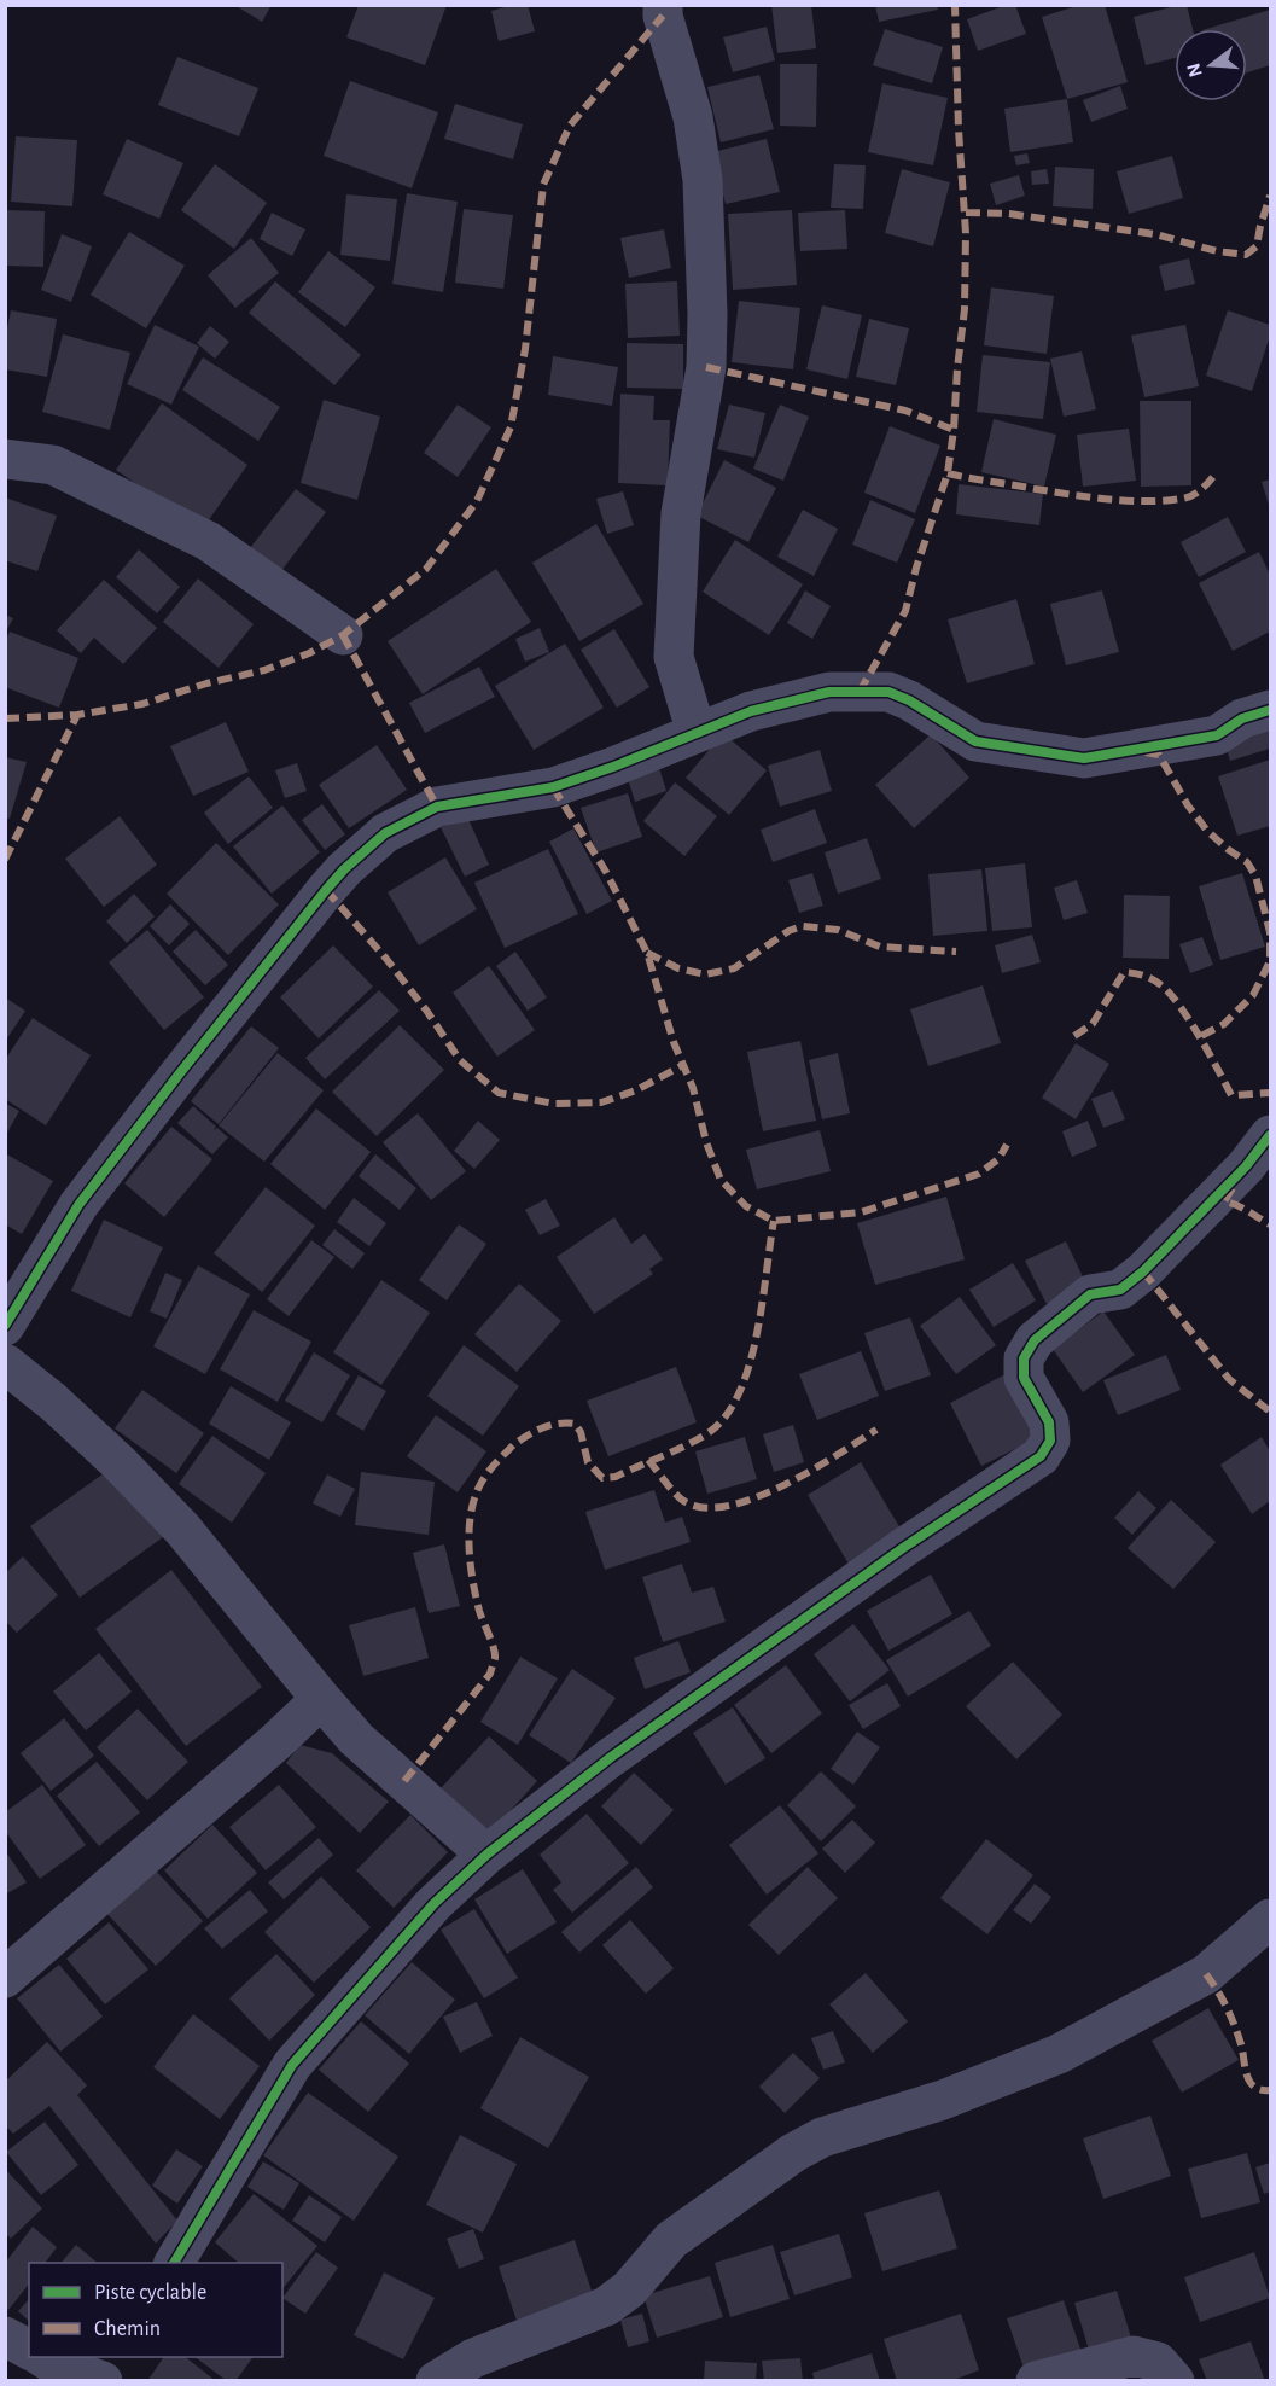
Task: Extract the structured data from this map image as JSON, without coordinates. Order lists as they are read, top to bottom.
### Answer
{
  "legend": ["Piste cyclable", "Chemin"],
  "north": "left"
}
